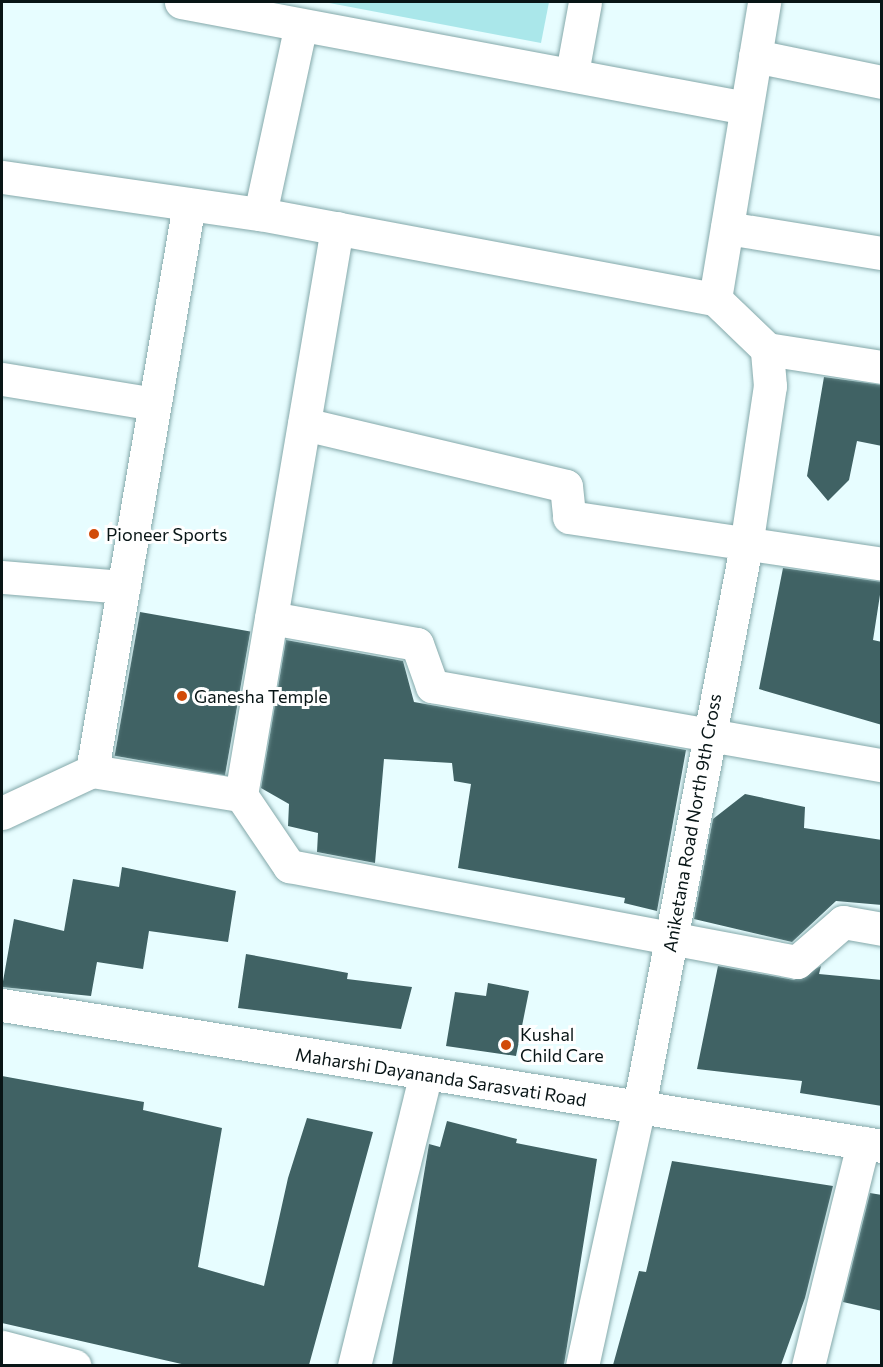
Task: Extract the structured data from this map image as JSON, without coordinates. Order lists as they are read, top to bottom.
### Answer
{
  "streets": {
    "street": ["Aniketana Road North 9th Cross", "Maharshi Dayananda Sarasvati Road"]
  },
  "crossings": [
    ["Aniketana Road North 9th Cross", "Maharshi Dayananda Sarasvati Road"]
  ],
  "places": ["Pioneer Sports", "Ganesha Temple", "Kushal Child Care"]
}
